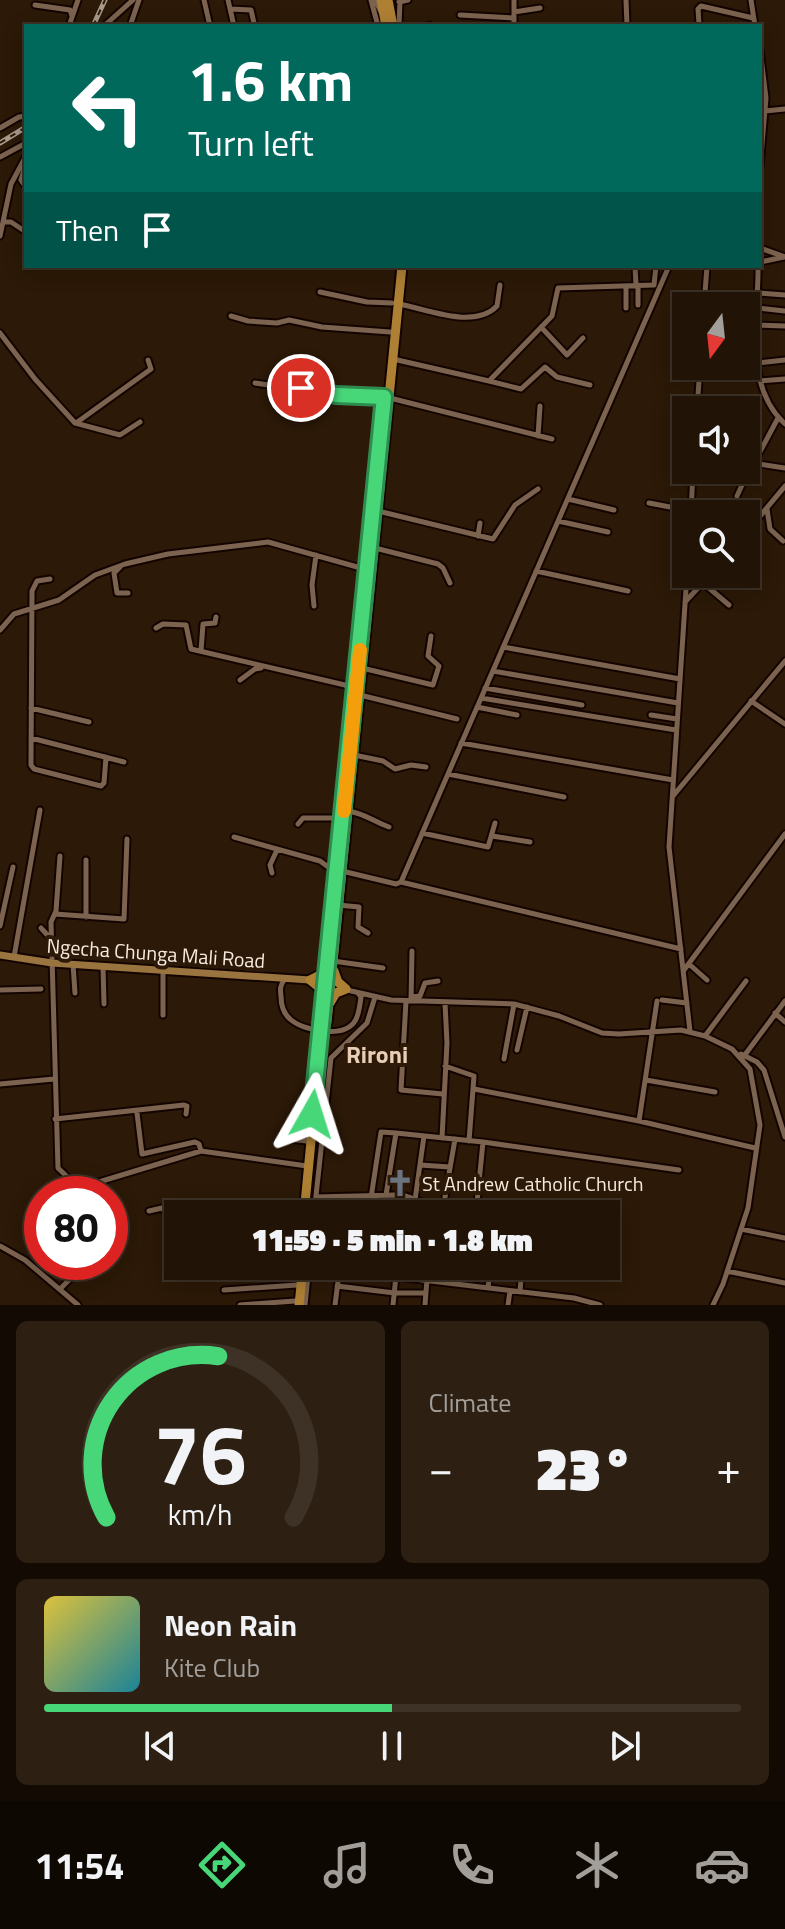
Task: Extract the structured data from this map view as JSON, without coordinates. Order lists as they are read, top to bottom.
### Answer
{
  "streets": {
    "main road": ["Ngecha Chunga Mali Road"]
  },
  "districts": ["Rironi"],
  "places": {
    "church": ["St Andrew Catholic Church"]
  },
  "north": "bottom",
  "page": {
    "turn": ["1.6 km", "Turn left"],
    "then": "Then",
    "limit": "80",
    "trip": "11:59 · 5 min · 1.8 km",
    "tile": "Climate",
    "heat": ["−", "23°", "+"],
    "song": ["Neon Rain", "Kite Club"],
    "tabs": "11:54",
    "gauge": ["76", "km/h"]
  }
}
